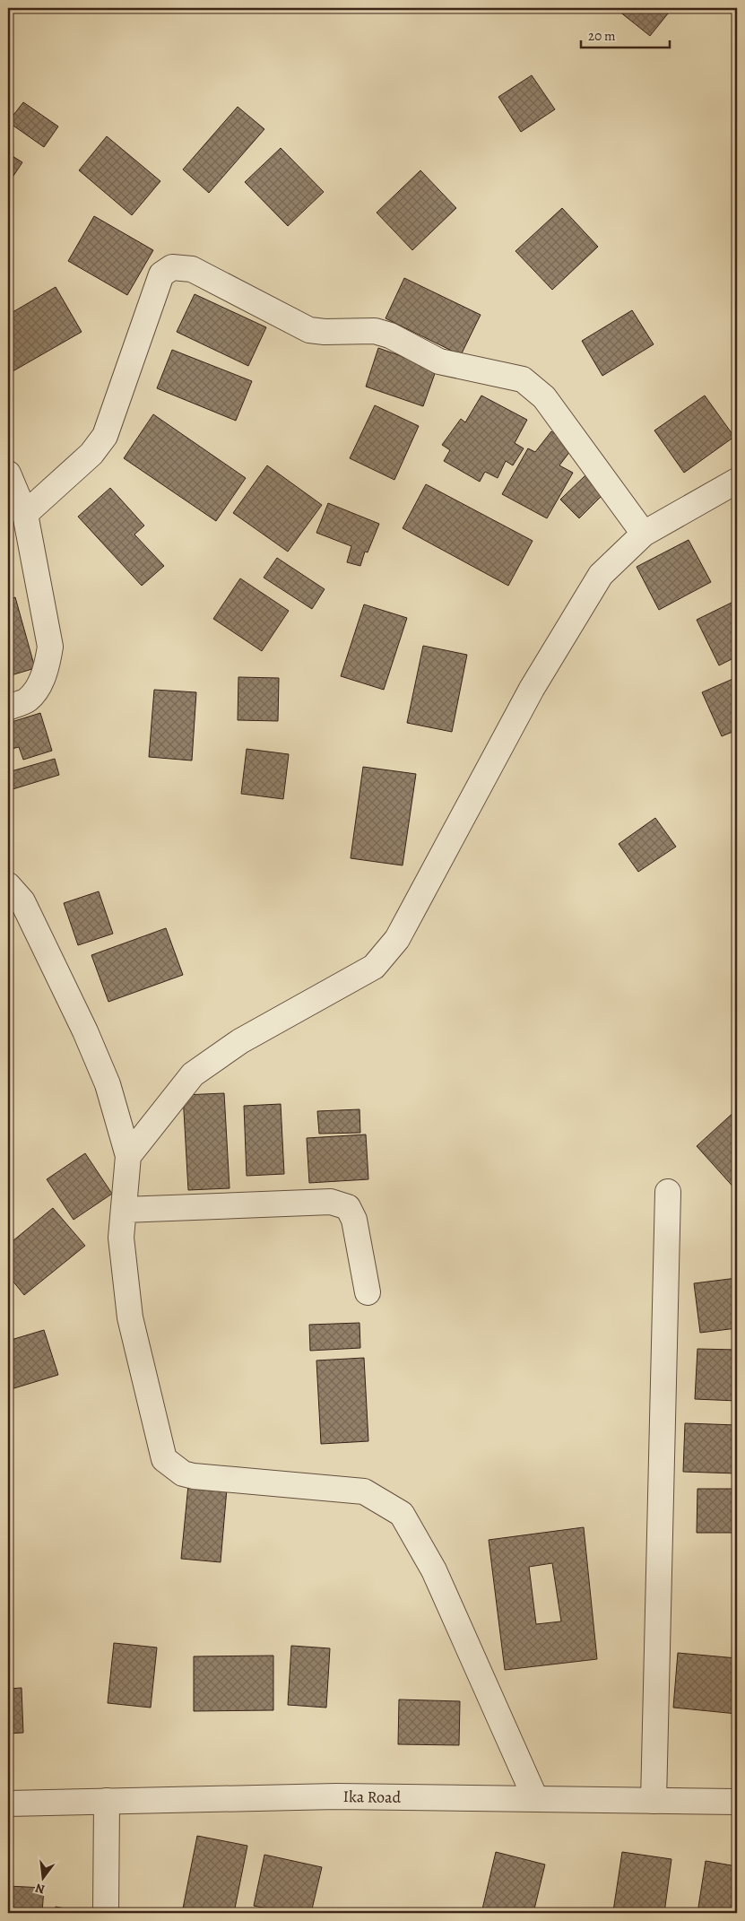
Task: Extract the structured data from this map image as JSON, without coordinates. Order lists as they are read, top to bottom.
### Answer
{
  "streets": {
    "street": ["Ika Road"]
  },
  "scale_bar": "20 m",
  "north": "bottom"
}
